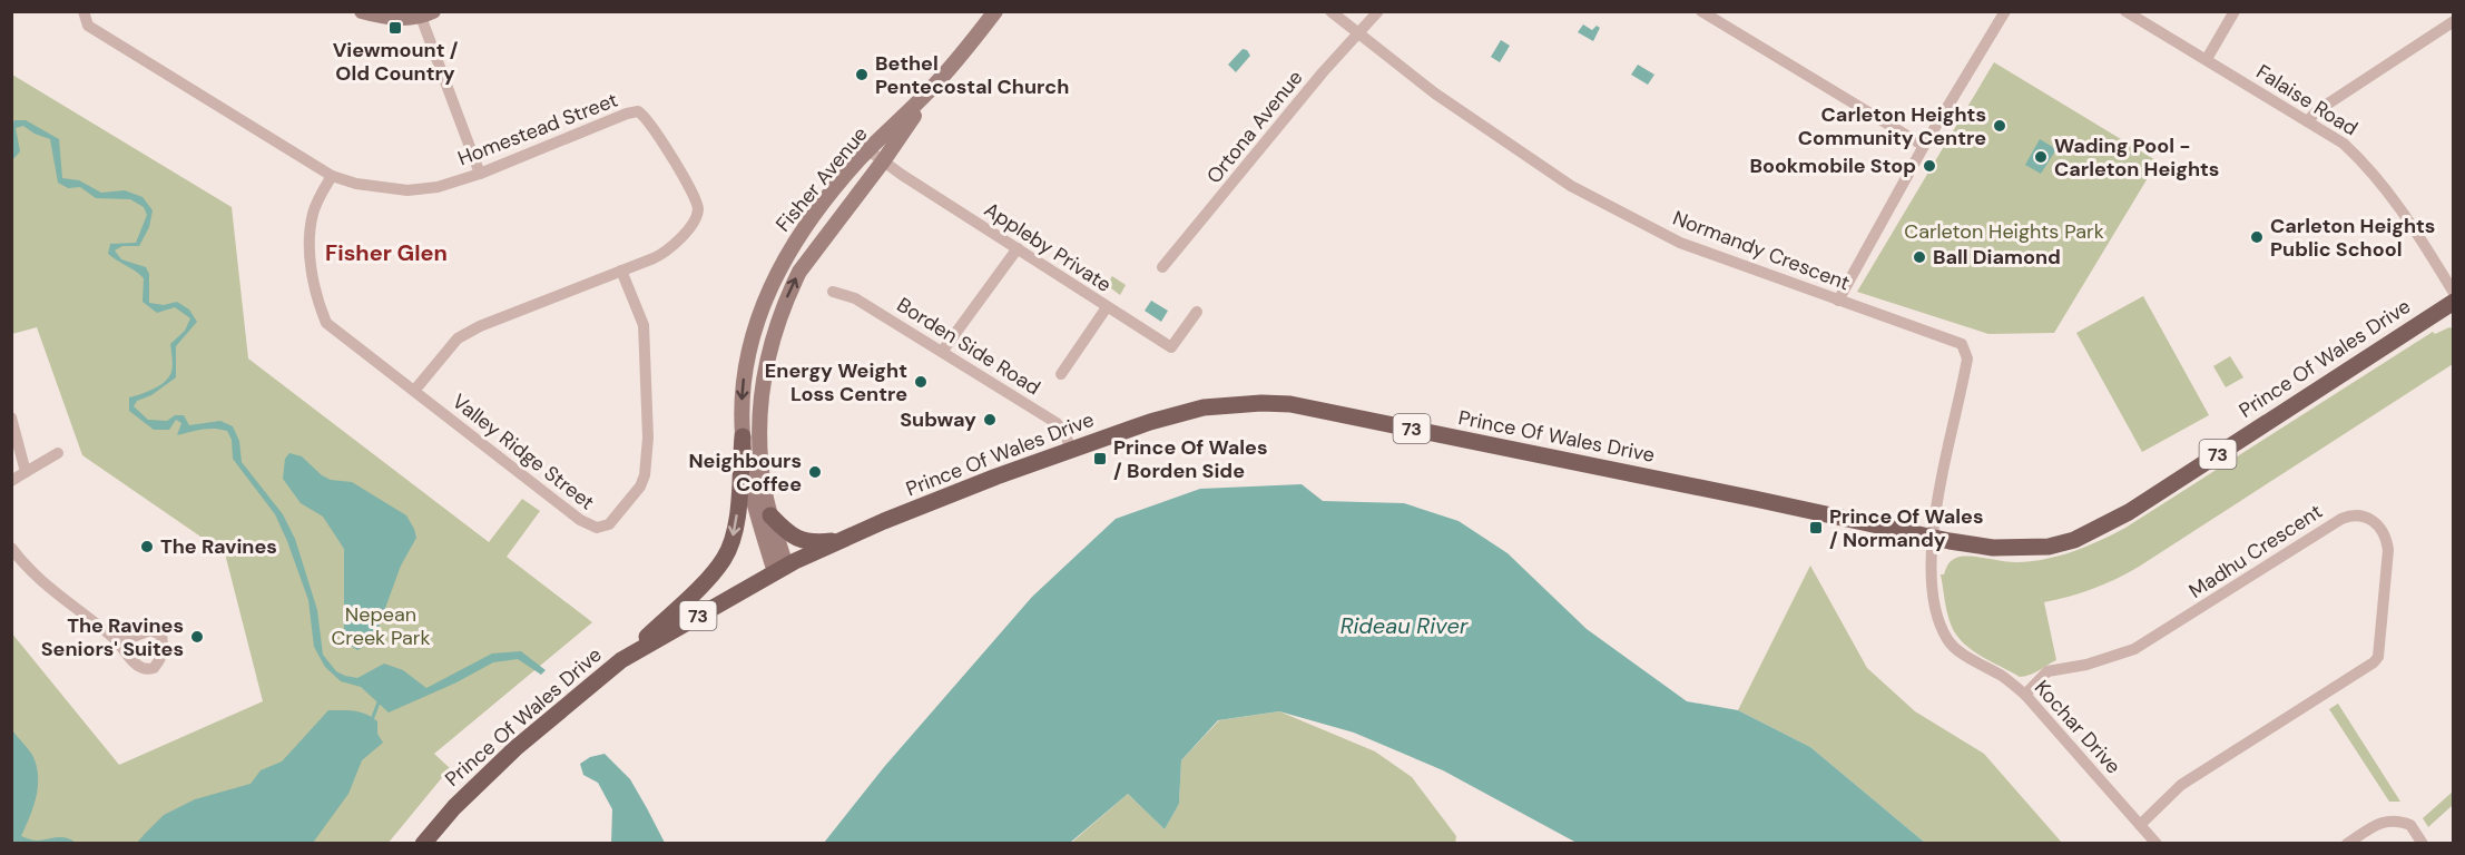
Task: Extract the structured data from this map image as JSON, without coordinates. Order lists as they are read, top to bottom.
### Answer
{
  "streets": {
    "main road": ["Fisher Avenue", "Prince Of Wales Drive", "73"],
    "street": [
      "Falaise Road",
      "Ortona Avenue",
      "Homestead Street",
      "Appleby Private",
      "Normandy Crescent",
      "Borden Side Road",
      "Valley Ridge Street",
      "Madhu Crescent",
      "Kochar Drive"
    ]
  },
  "crossings": [
    ["Ortona Avenue", "Normandy Crescent"],
    ["Homestead Street", "Valley Ridge Street"],
    ["Fisher Avenue", "Appleby Private"],
    ["Fisher Avenue", "Prince Of Wales Drive"],
    ["Normandy Crescent", "Prince Of Wales Drive"],
    ["Normandy Crescent", "Kochar Drive"],
    ["Borden Side Road", "Prince Of Wales Drive"],
    ["Prince Of Wales Drive", "Kochar Drive"],
    ["Madhu Crescent", "Kochar Drive"]
  ],
  "districts": ["Fisher Glen"],
  "water": ["Rideau River"],
  "parks": ["Carleton Heights Park", "Nepean Creek Park"],
  "places": {
    "transit": ["Viewmount / Old Country", "Prince Of Wales / Borden Side", "Prince Of Wales / Normandy"],
    "other": [
      "Bethel Pentecostal Church",
      "Carleton Heights Community Centre",
      "Wading Pool - Carleton Heights",
      "Bookmobile Stop",
      "Carleton Heights Public School",
      "Ball Diamond",
      "Energy Weight Loss Centre",
      "Subway",
      "Neighbours Coffee",
      "The Ravines",
      "The Ravines Seniors' Suites"
    ]
  }
}
